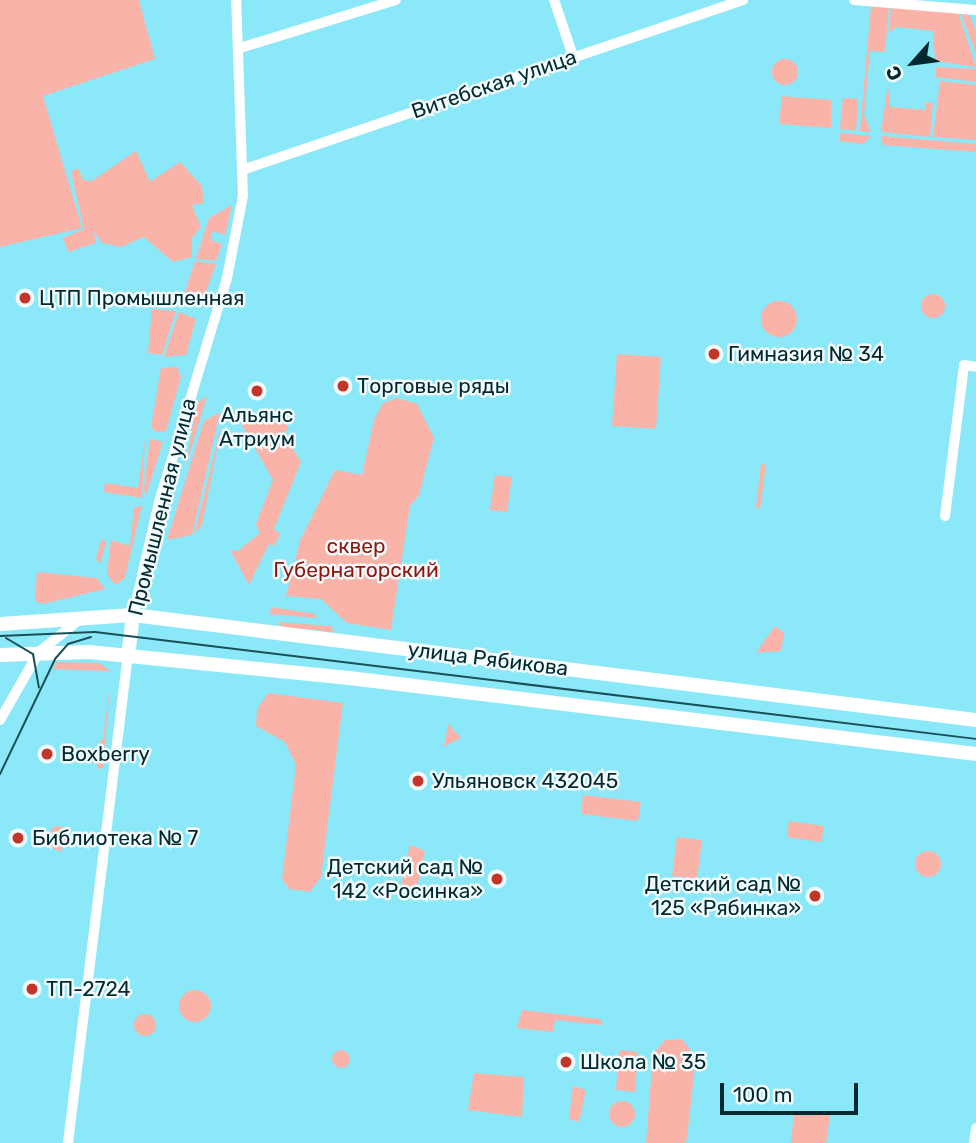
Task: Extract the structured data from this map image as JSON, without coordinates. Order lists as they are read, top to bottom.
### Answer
{
  "streets": {
    "main road": ["Промышленная улица", "улица Рябикова"],
    "street": ["Витебская улица"]
  },
  "crossings": [
    ["Витебская улица", "Промышленная улица"],
    ["Промышленная улица", "улица Рябикова"]
  ],
  "parks": ["сквер Губернаторский"],
  "places": [
    "ЦТП Промышленная",
    "Гимназия № 34",
    "Торговые ряды",
    "Альянс Атриум",
    "Boxberry",
    "Ульяновск 432045",
    "Библиотека № 7",
    "Детский сад № 142 «Росинка»",
    "Детский сад № 125 «Рябинка»",
    "ТП-2724",
    "Школа № 35"
  ],
  "scale_bar": "100 m",
  "north": "bottom left"
}
